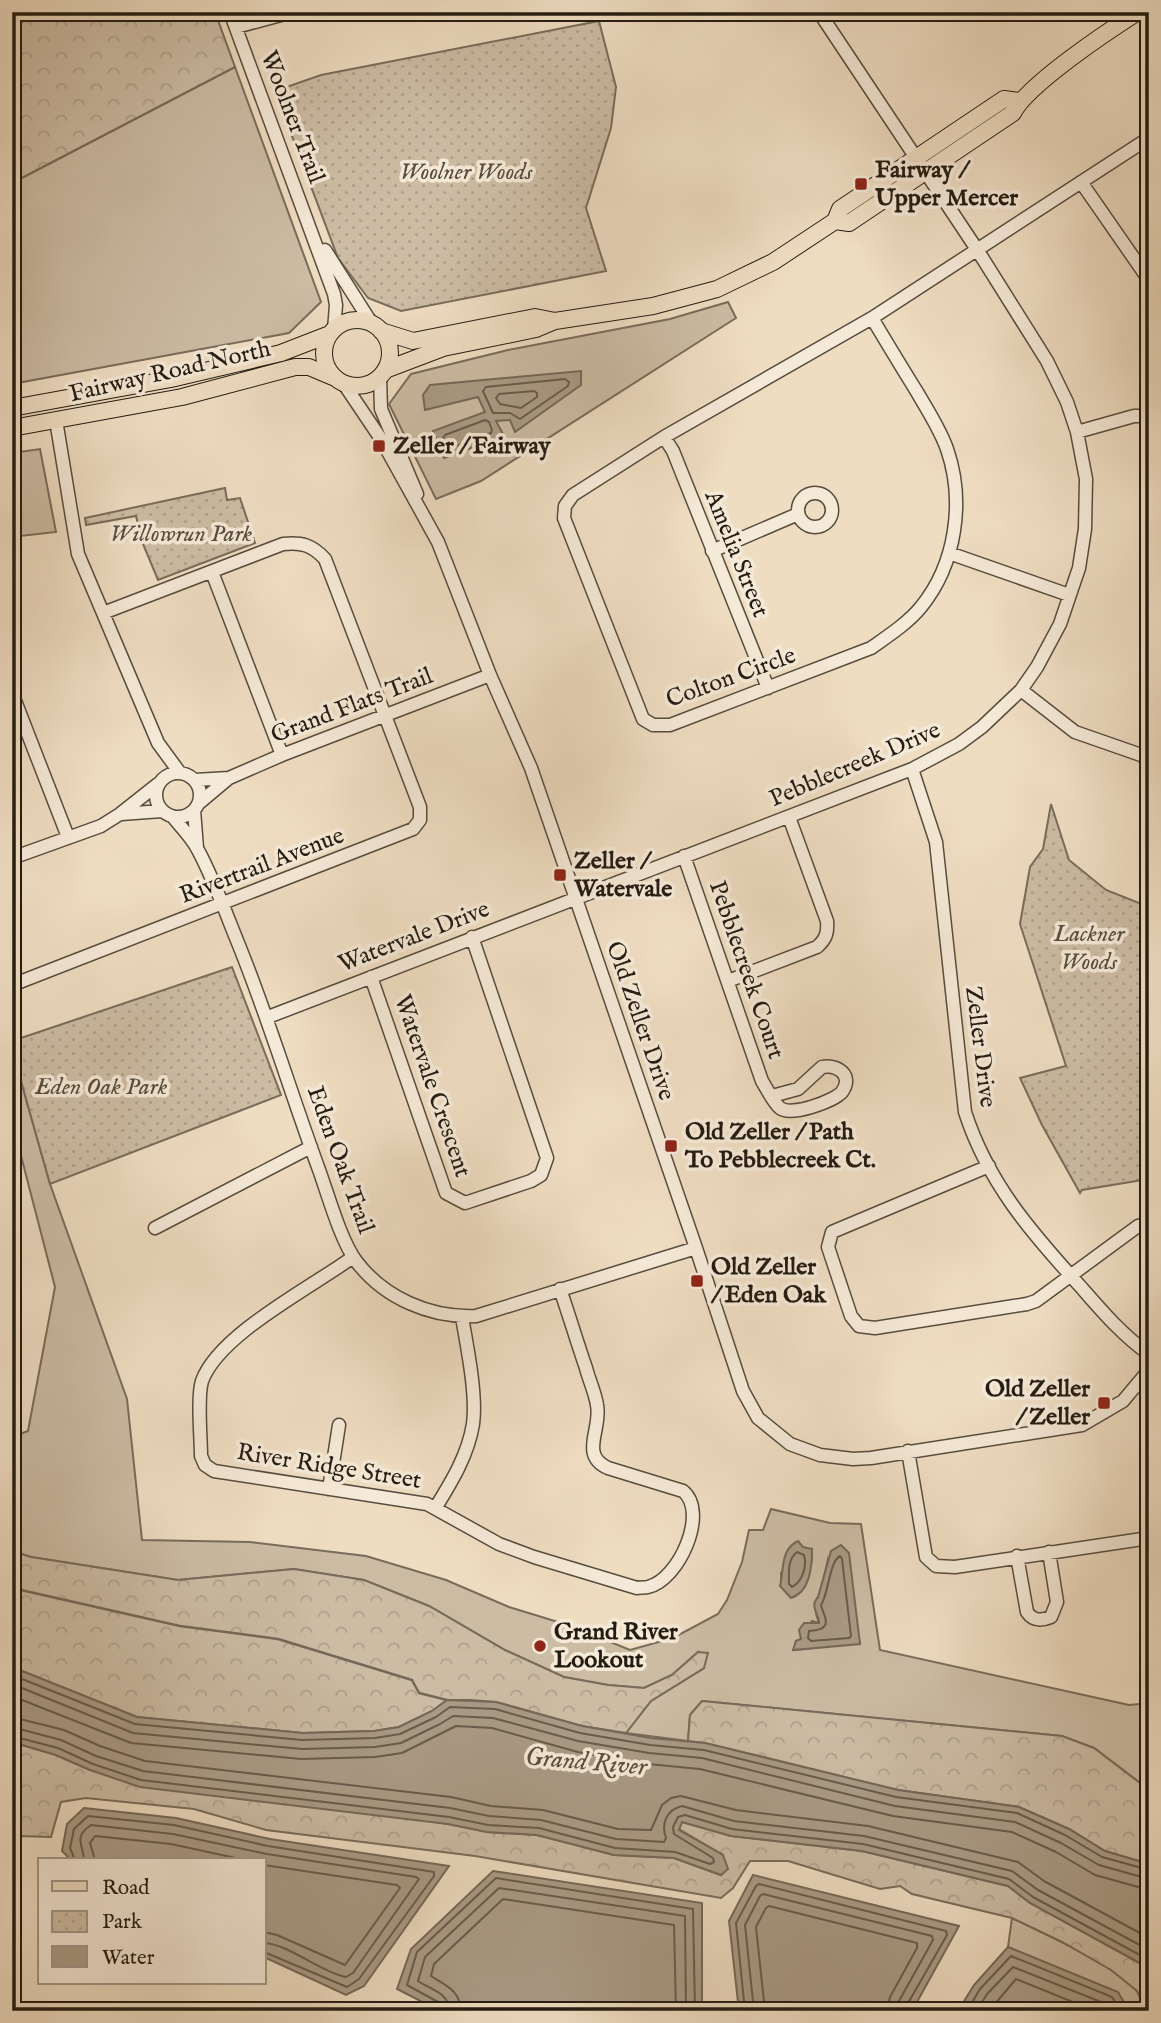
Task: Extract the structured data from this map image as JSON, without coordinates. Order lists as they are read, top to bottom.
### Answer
{
  "streets": {
    "main road": ["Fairway Road North"],
    "street": [
      "Woolner Trail",
      "Amelia Street",
      "Colton Circle",
      "Grand Flats Trail",
      "Pebblecreek Drive",
      "Rivertrail Avenue",
      "Watervale Drive",
      "Pebblecreek Court",
      "Old Zeller Drive",
      "Zeller Drive",
      "Watervale Crescent",
      "Eden Oak Trail",
      "River Ridge Street"
    ]
  },
  "crossings": [
    ["Woolner Trail", "Fairway Road North"],
    ["Woolner Trail", "Old Zeller Drive"],
    ["Fairway Road North", "Old Zeller Drive"],
    ["Amelia Street", "Colton Circle"],
    ["Colton Circle", "Pebblecreek Drive"],
    ["Grand Flats Trail", "Rivertrail Avenue"],
    ["Grand Flats Trail", "Old Zeller Drive"],
    ["Grand Flats Trail", "Eden Oak Trail"],
    ["Pebblecreek Drive", "Watervale Drive"],
    ["Pebblecreek Drive", "Pebblecreek Court"],
    ["Pebblecreek Drive", "Old Zeller Drive"],
    ["Pebblecreek Drive", "Zeller Drive"],
    ["Rivertrail Avenue", "Eden Oak Trail"],
    ["Watervale Drive", "Old Zeller Drive"],
    ["Watervale Drive", "Watervale Crescent"],
    ["Watervale Drive", "Eden Oak Trail"],
    ["Old Zeller Drive", "Eden Oak Trail"],
    ["Eden Oak Trail", "River Ridge Street"]
  ],
  "water": ["Grand River"],
  "parks": [
    "Woolner Woods",
    "Willowrun Park",
    "Lackner Woods",
    "Eden Oak Park"
  ],
  "places": {
    "transit": [
      "Fairway / Upper Mercer",
      "Zeller / Fairway",
      "Zeller / Watervale",
      "Old Zeller / Path To Pebblecreek Ct.",
      "Old Zeller / Eden Oak",
      "Old Zeller / Zeller"
    ],
    "other": ["Grand River Lookout"]
  },
  "legend": ["Road", "Park", "Water"]
}
